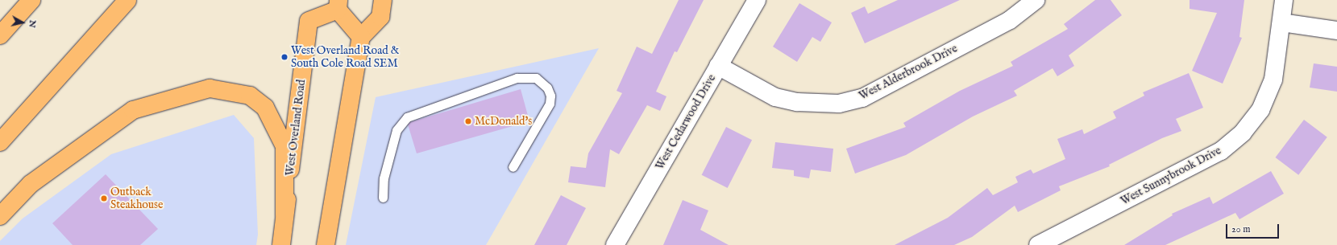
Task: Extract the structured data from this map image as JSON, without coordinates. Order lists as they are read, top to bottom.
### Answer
{
  "streets": {
    "main road": ["West Overland Road"],
    "street": ["West Alderbrook Drive", "West Cedarwood Drive", "West Sunnybrook Drive"]
  },
  "crossings": [
    ["West Alderbrook Drive", "West Cedarwood Drive"]
  ],
  "places": ["West Overland Road & South Cole Road SEM", "McDonald's", "Outback Steakhouse"],
  "scale_bar": "20 m",
  "north": "right"
}
